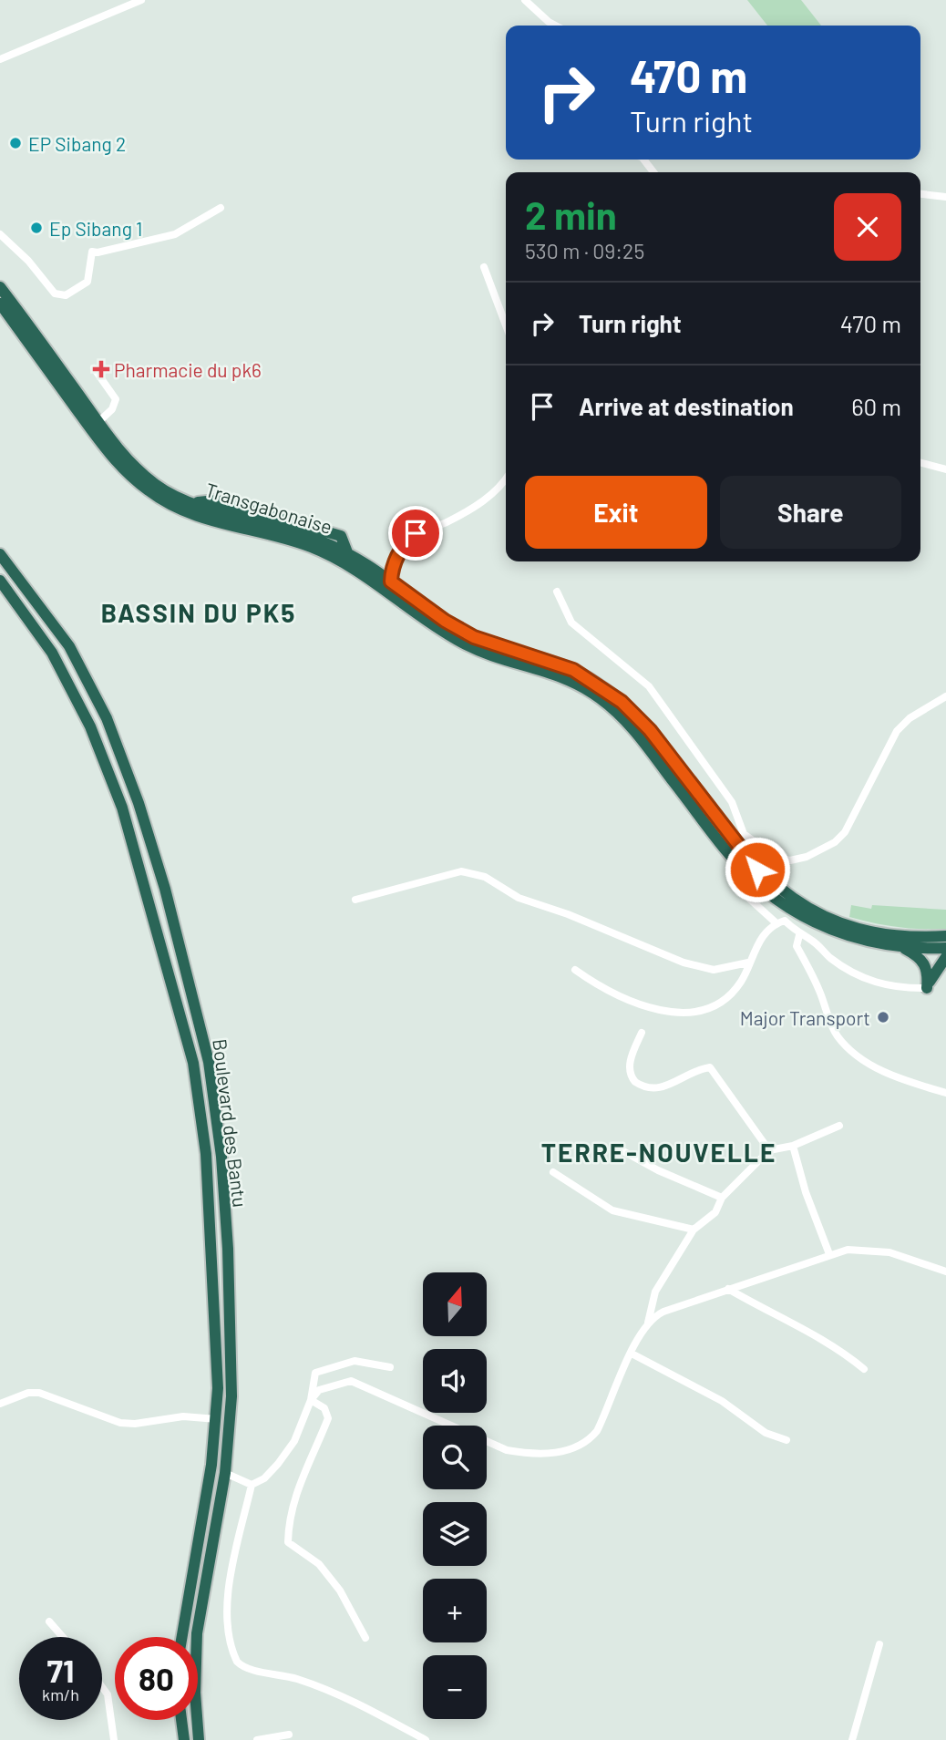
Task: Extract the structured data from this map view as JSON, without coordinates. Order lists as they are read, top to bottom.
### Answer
{
  "streets": {
    "highway": ["Transgabonaise", "Boulevard des Bantu"]
  },
  "districts": ["BASSIN DU PK5", "TERRE-NOUVELLE"],
  "places": {
    "other": ["EP Sibang 2", "Ep Sibang 1", "Major Transport"],
    "health": ["Pharmacie du pk6"]
  },
  "north": "top",
  "page": {
    "turn": ["470 m", "Turn right"],
    "heading": ["2 min", "530 m · 09:25"],
    "list": [
      {
        "name": "Turn right",
        "value": "470 m"
      },
      {
        "name": "Arrive at destination",
        "value": "60 m"
      }
    ],
    "buttons": ["Exit", "Share"],
    "map_buttons": ["+", "−"],
    "speed": "71 km/h",
    "limit": "80"
  }
}
